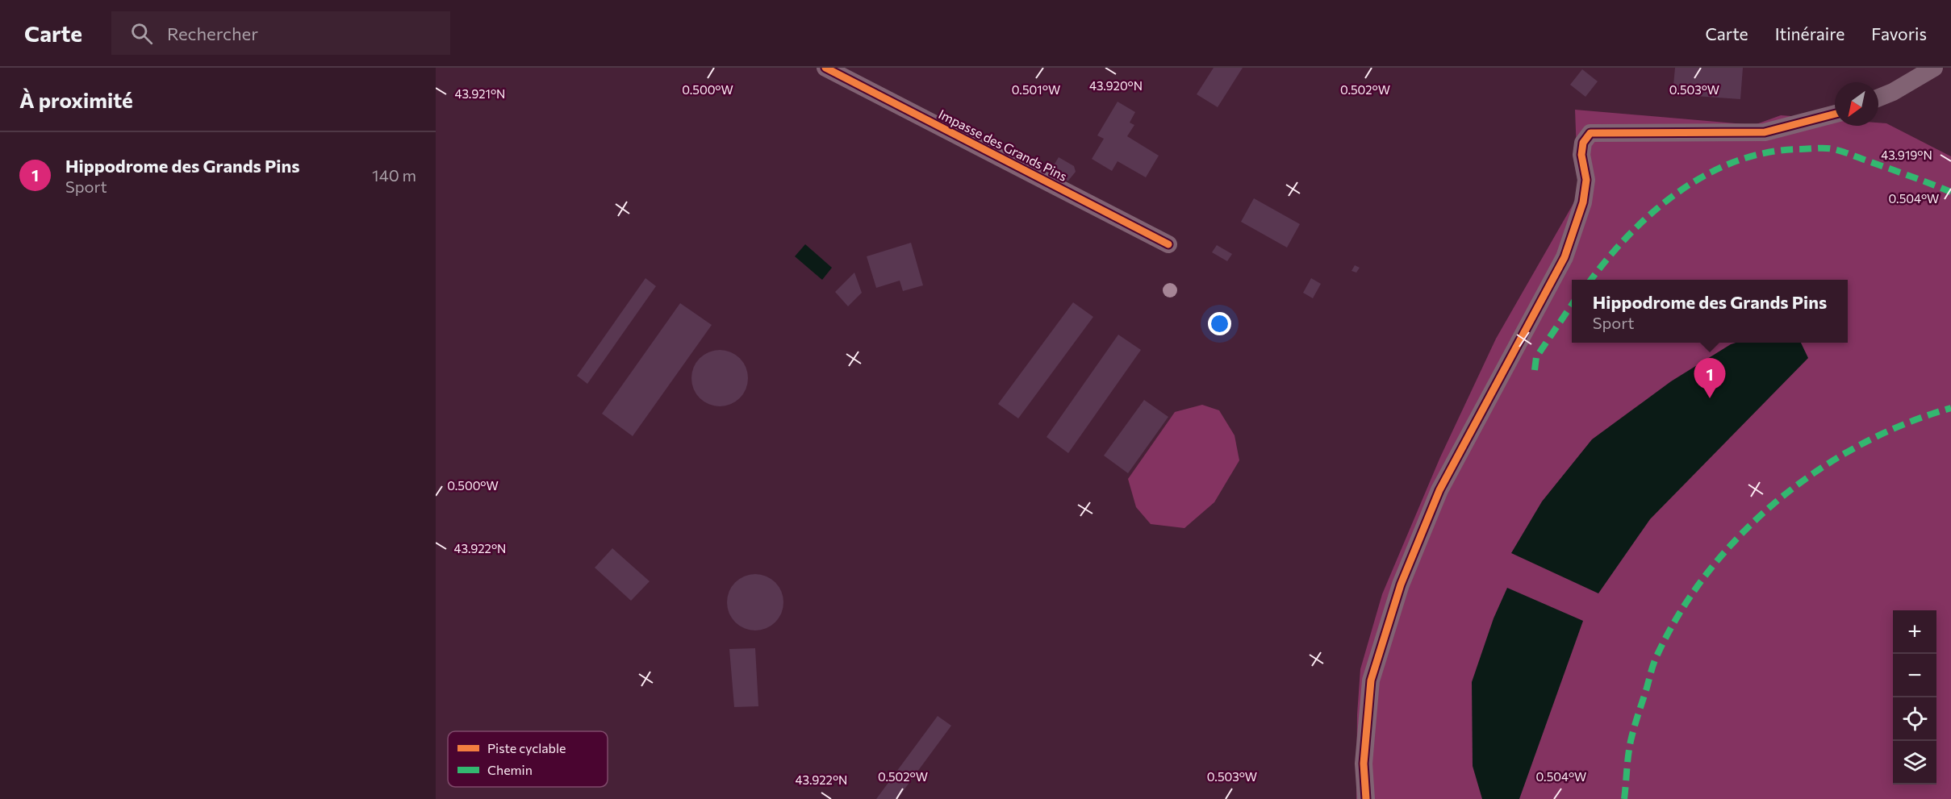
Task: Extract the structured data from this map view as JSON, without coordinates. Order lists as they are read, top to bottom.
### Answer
{
  "streets": {
    "street": ["Impasse des Grands Pins"]
  },
  "legend": ["Piste cyclable", "Chemin"],
  "north": "bottom left",
  "page": {
    "header": "Carte",
    "search": "Rechercher",
    "nav": ["Carte", "Itinéraire", "Favoris"],
    "heading": "À proximité",
    "list": [
      {
        "mark": "1",
        "name": "Hippodrome des Grands Pins",
        "note": "Sport",
        "value": "140 m"
      }
    ],
    "popup": ["Hippodrome des Grands Pins", "Sport"],
    "pins": "1",
    "map_buttons": ["+", "−"]
  },
  "coordinates": [
    "43.920°N",
    "0.500°W",
    "0.501°W",
    "0.502°W",
    "0.503°W",
    "43.921°N",
    "43.919°N",
    "0.504°W",
    "43.922°N"
  ]
}
